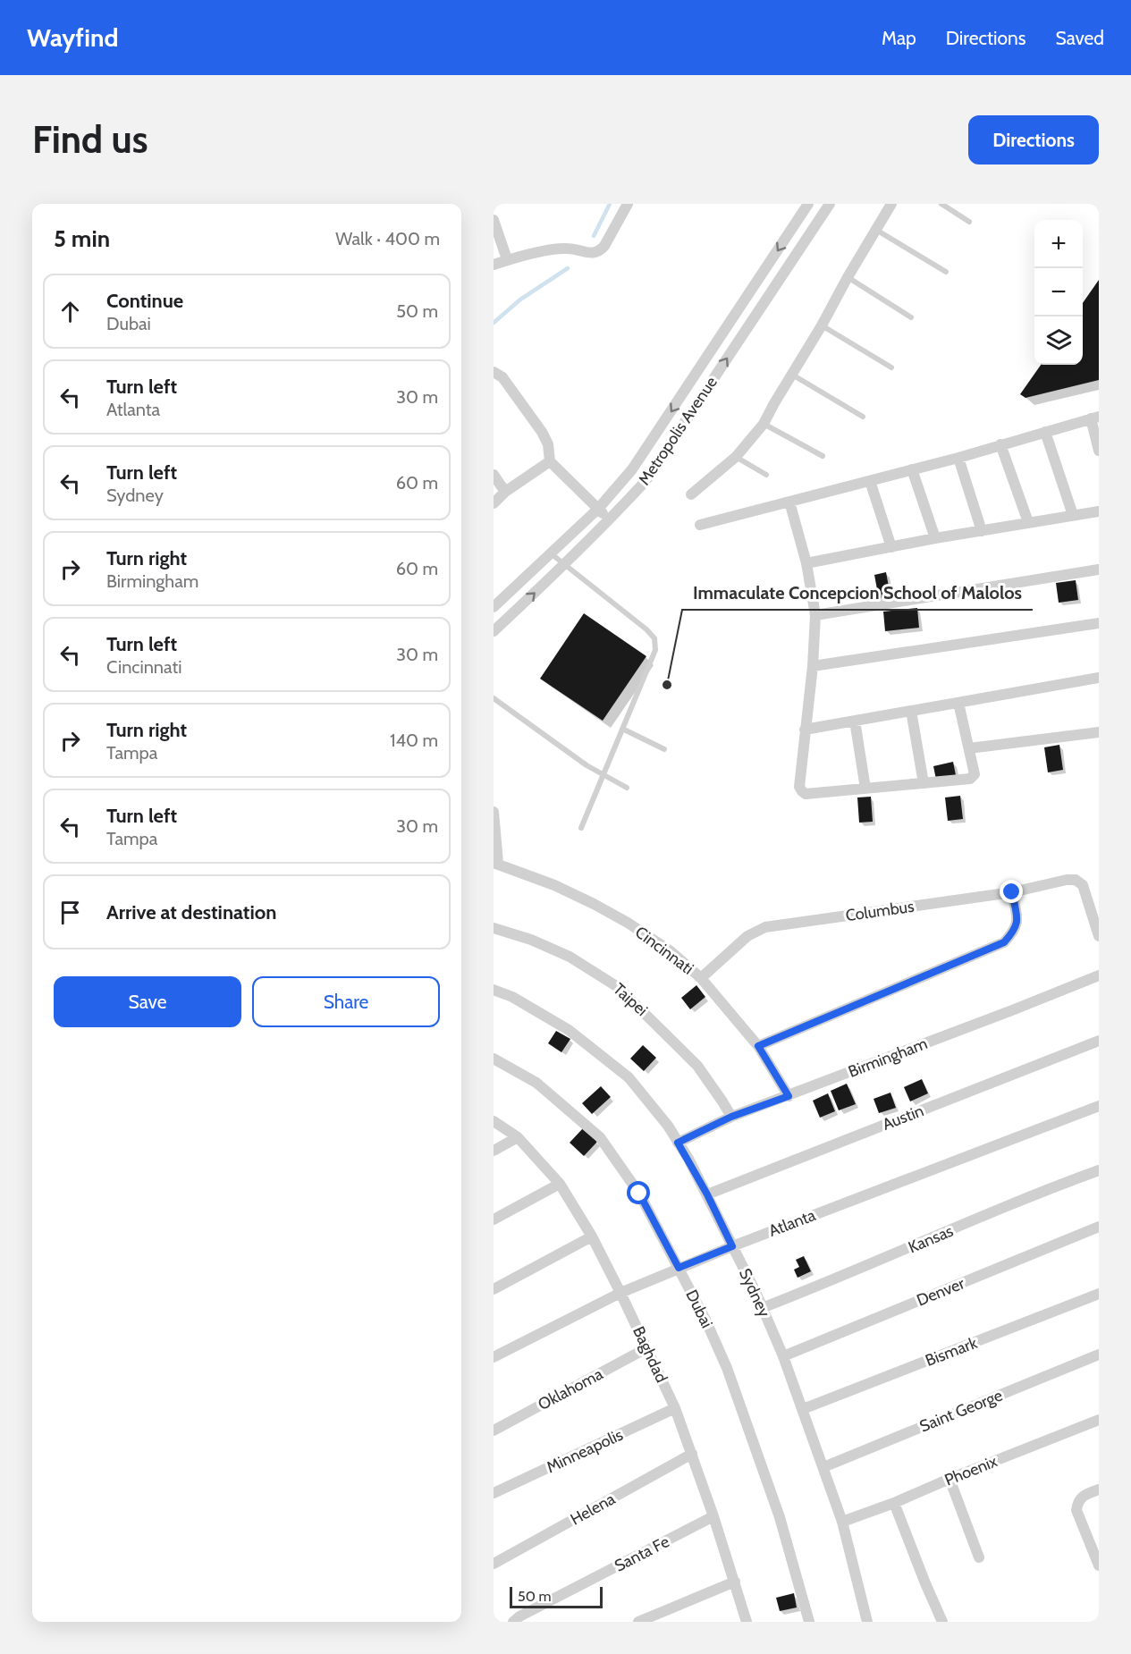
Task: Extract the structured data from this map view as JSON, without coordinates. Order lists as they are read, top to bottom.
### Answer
{
  "streets": {
    "street": [
      "Metropolis Avenue",
      "Columbus",
      "Cincinnati",
      "Taipei",
      "Birmingham",
      "Austin",
      "Atlanta",
      "Kansas",
      "Denver",
      "Sydney",
      "Dubai",
      "Bismark",
      "Baghdad",
      "Oklahoma",
      "Saint George",
      "Minneapolis",
      "Phoenix",
      "Helena",
      "Santa Fe"
    ]
  },
  "crossings": [
    ["Columbus", "Cincinnati"],
    ["Cincinnati", "Birmingham"],
    ["Taipei", "Birmingham"],
    ["Birmingham", "Sydney"],
    ["Austin", "Sydney"],
    ["Atlanta", "Sydney"],
    ["Atlanta", "Dubai"],
    ["Atlanta", "Baghdad"],
    ["Kansas", "Sydney"],
    ["Denver", "Sydney"],
    ["Sydney", "Bismark"],
    ["Sydney", "Saint George"],
    ["Sydney", "Phoenix"],
    ["Baghdad", "Oklahoma"],
    ["Baghdad", "Minneapolis"],
    ["Baghdad", "Helena"],
    ["Baghdad", "Santa Fe"]
  ],
  "places": ["Immaculate Concepcion School of Malolos"],
  "scale_bar": "50 m",
  "page": {
    "header": "Wayfind",
    "nav": ["Map", "Directions", "Saved"],
    "buttons": [
      "Directions",
      ["Save", "Share"]
    ],
    "title": "Find us",
    "heading": ["5 min", "Walk · 400 m"],
    "map_buttons": ["+", "−"],
    "list": [
      ["Continue", "Dubai", "50 m"],
      ["Turn left", "Atlanta", "30 m"],
      ["Turn left", "Sydney", "60 m"],
      ["Turn right", "Birmingham", "60 m"],
      ["Turn left", "Cincinnati", "30 m"],
      ["Turn right", "Tampa", "140 m"],
      ["Turn left", "Tampa", "30 m"],
      "Arrive at destination"
    ],
    "scale": "50 m"
  }
}
